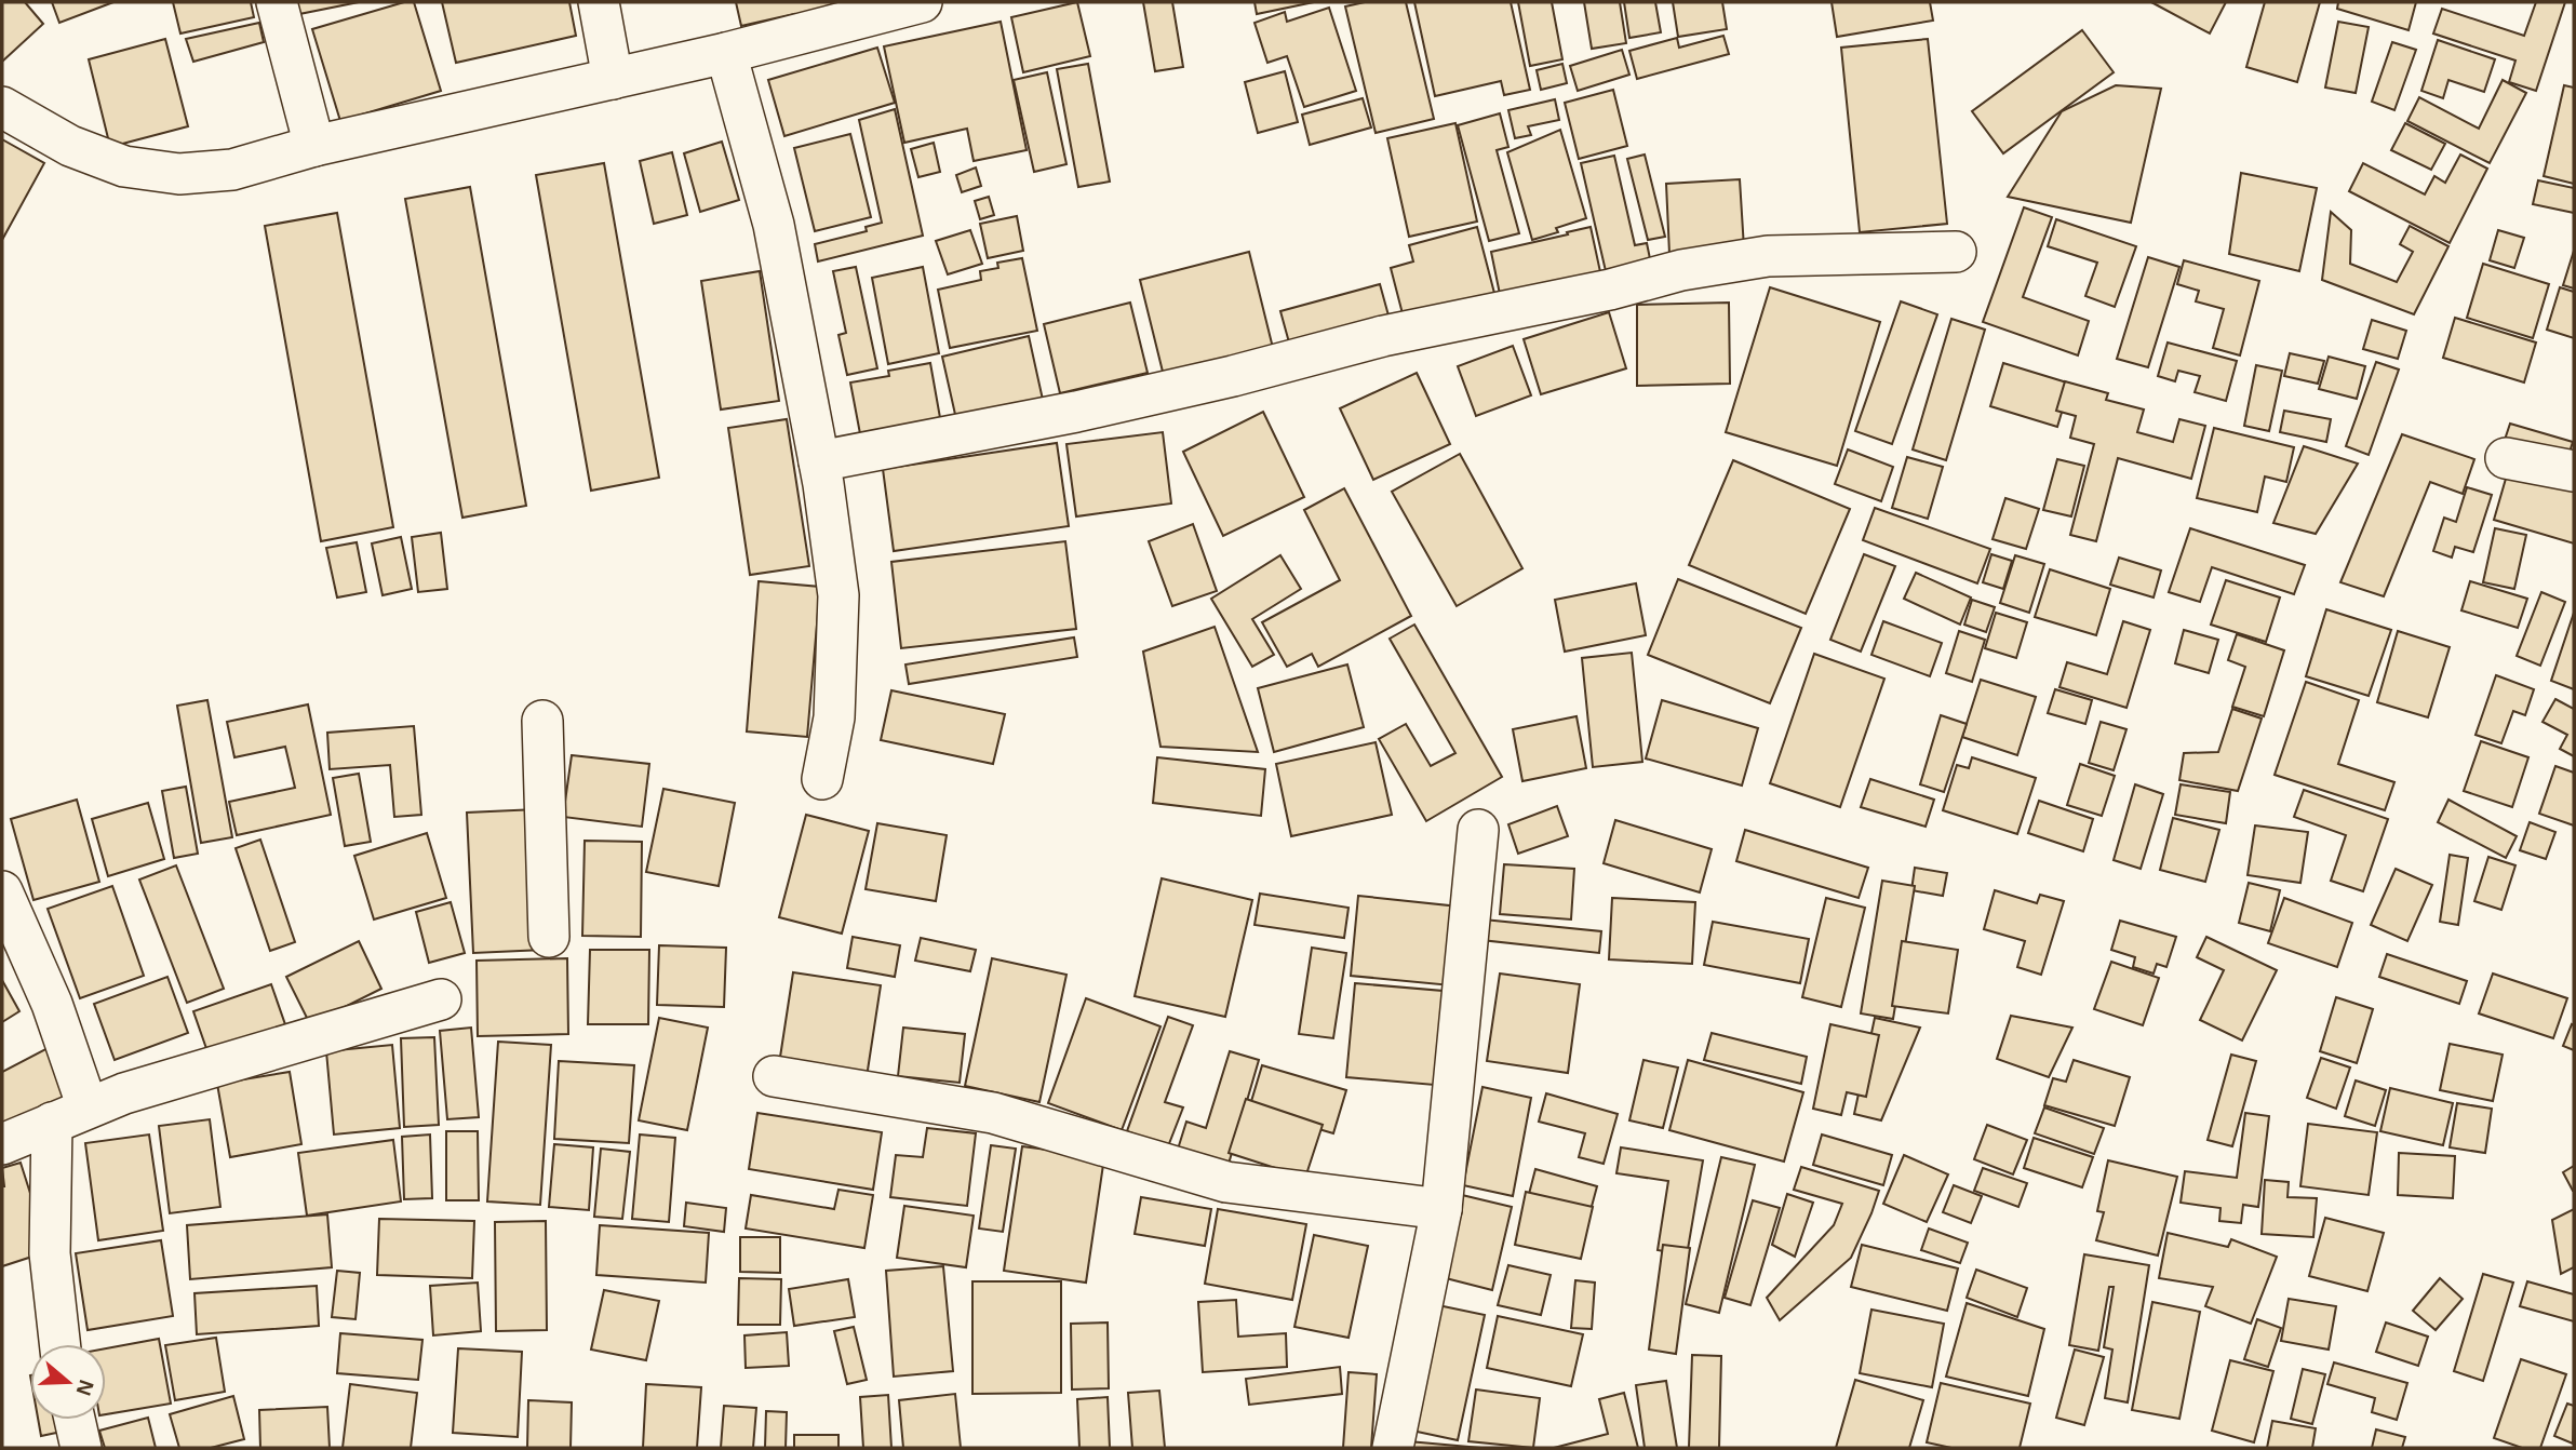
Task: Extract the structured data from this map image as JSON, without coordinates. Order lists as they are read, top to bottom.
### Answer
{
  "north": "right"
}
